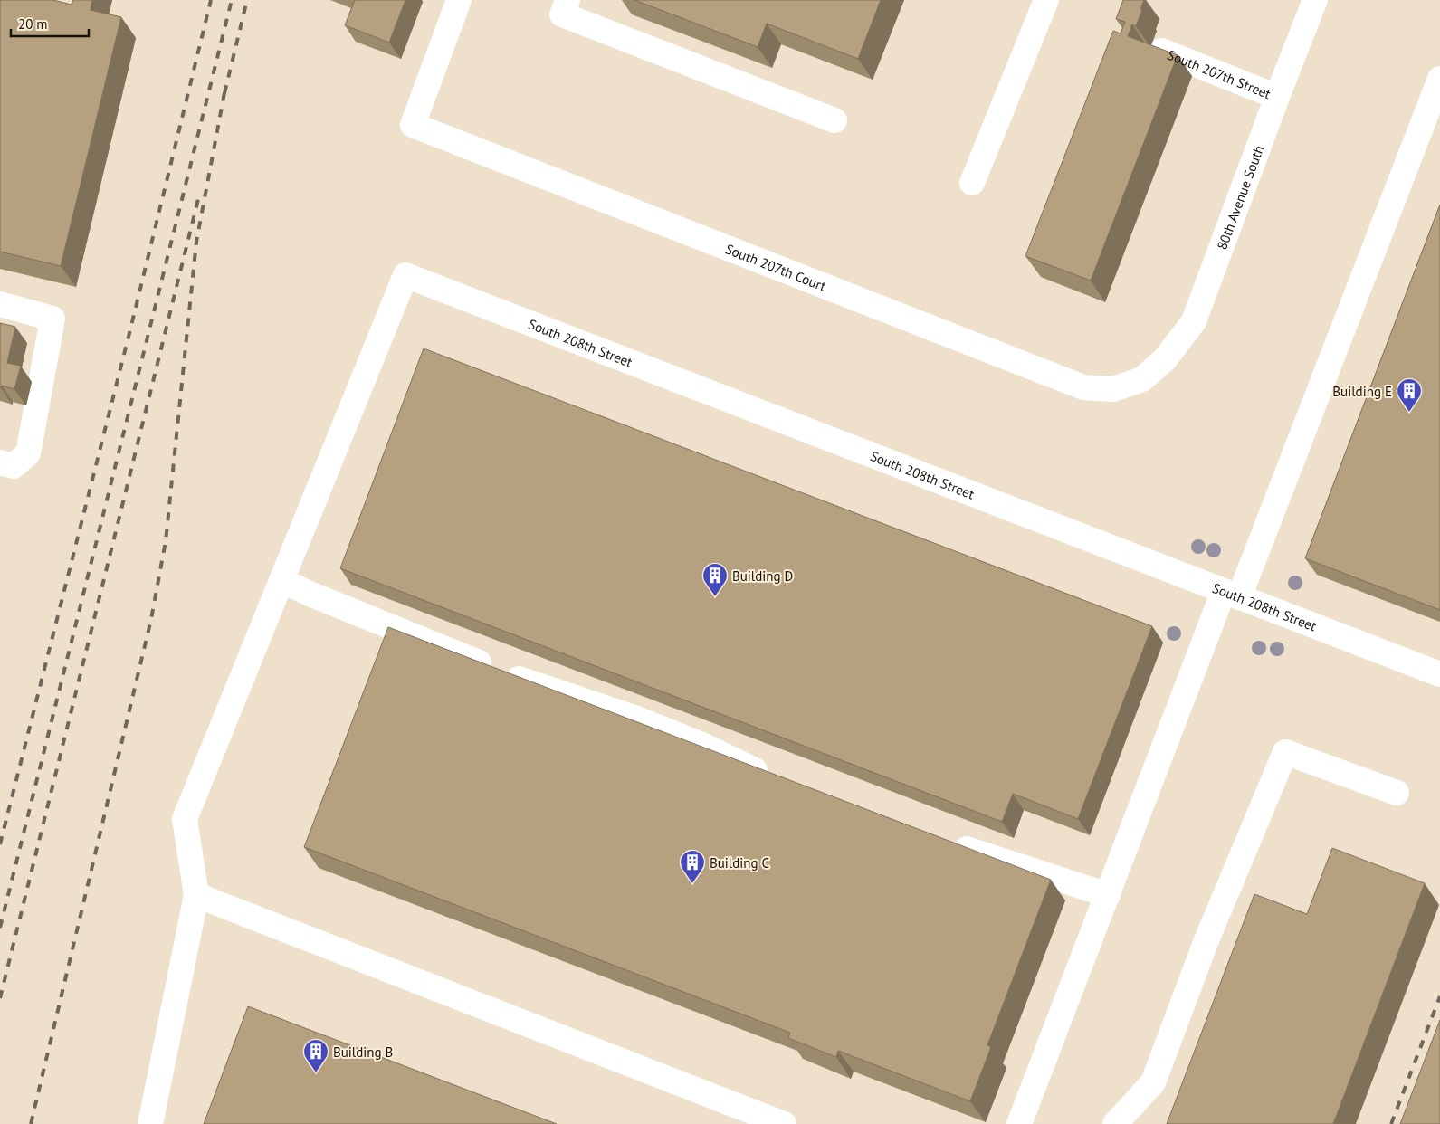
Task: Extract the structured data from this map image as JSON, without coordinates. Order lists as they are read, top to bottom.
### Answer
{
  "streets": {
    "street": [
      "South 207th Street",
      "80th Avenue South",
      "South 207th Court",
      "South 208th Street"
    ]
  },
  "crossings": [
    ["South 207th Street", "80th Avenue South"],
    ["80th Avenue South", "South 207th Court"]
  ],
  "places": {
    "building": [
      "Building E",
      "Building D",
      "Building C",
      "Building B"
    ]
  },
  "scale_bar": "20 m"
}
